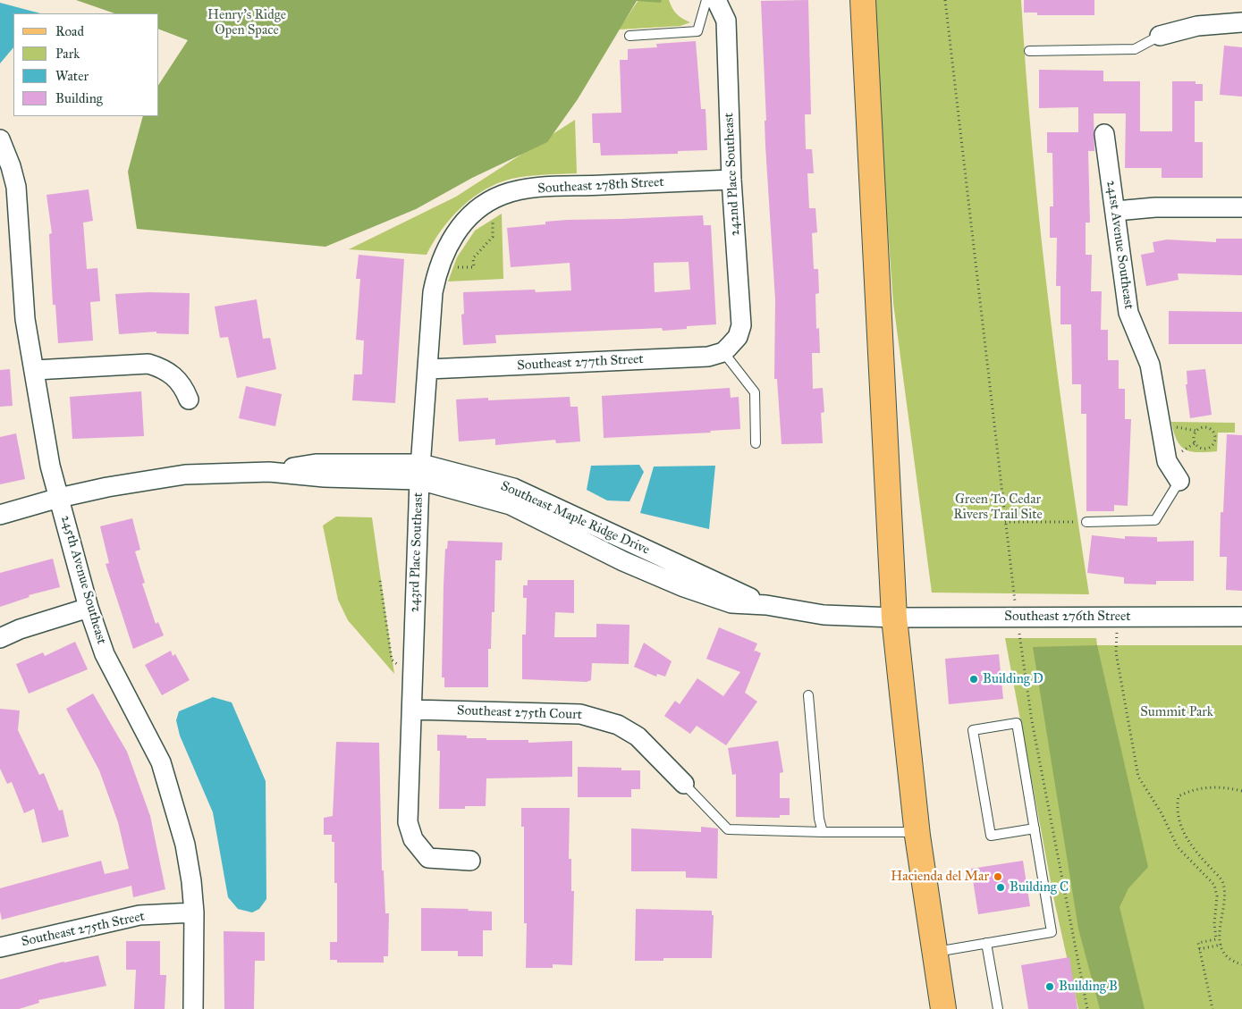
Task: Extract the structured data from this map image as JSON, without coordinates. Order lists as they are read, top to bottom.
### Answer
{
  "streets": {
    "street": [
      "242nd Place Southeast",
      "Southeast 278th Street",
      "241st Avenue Southeast",
      "Southeast 277th Street",
      "Southeast Maple Ridge Drive",
      "243rd Place Southeast",
      "245th Avenue Southeast",
      "Southeast 276th Street",
      "Southeast 275th Court",
      "Southeast 275th Street"
    ]
  },
  "crossings": [
    ["242nd Place Southeast", "Southeast 278th Street"],
    ["242nd Place Southeast", "Southeast 277th Street"],
    ["Southeast 278th Street", "243rd Place Southeast"],
    ["Southeast 277th Street", "243rd Place Southeast"],
    ["Southeast Maple Ridge Drive", "243rd Place Southeast"],
    ["Southeast Maple Ridge Drive", "245th Avenue Southeast"],
    ["Southeast Maple Ridge Drive", "Southeast 276th Street"],
    ["243rd Place Southeast", "Southeast 275th Court"],
    ["245th Avenue Southeast", "Southeast 275th Street"]
  ],
  "parks": ["Henry's Ridge Open Space", "Green To Cedar Rivers Trail Site", "Summit Park"],
  "places": [
    "Building D",
    "Hacienda del Mar",
    "Building C",
    "Building B"
  ],
  "legend": [
    "Road",
    "Park",
    "Water",
    "Building"
  ]
}
